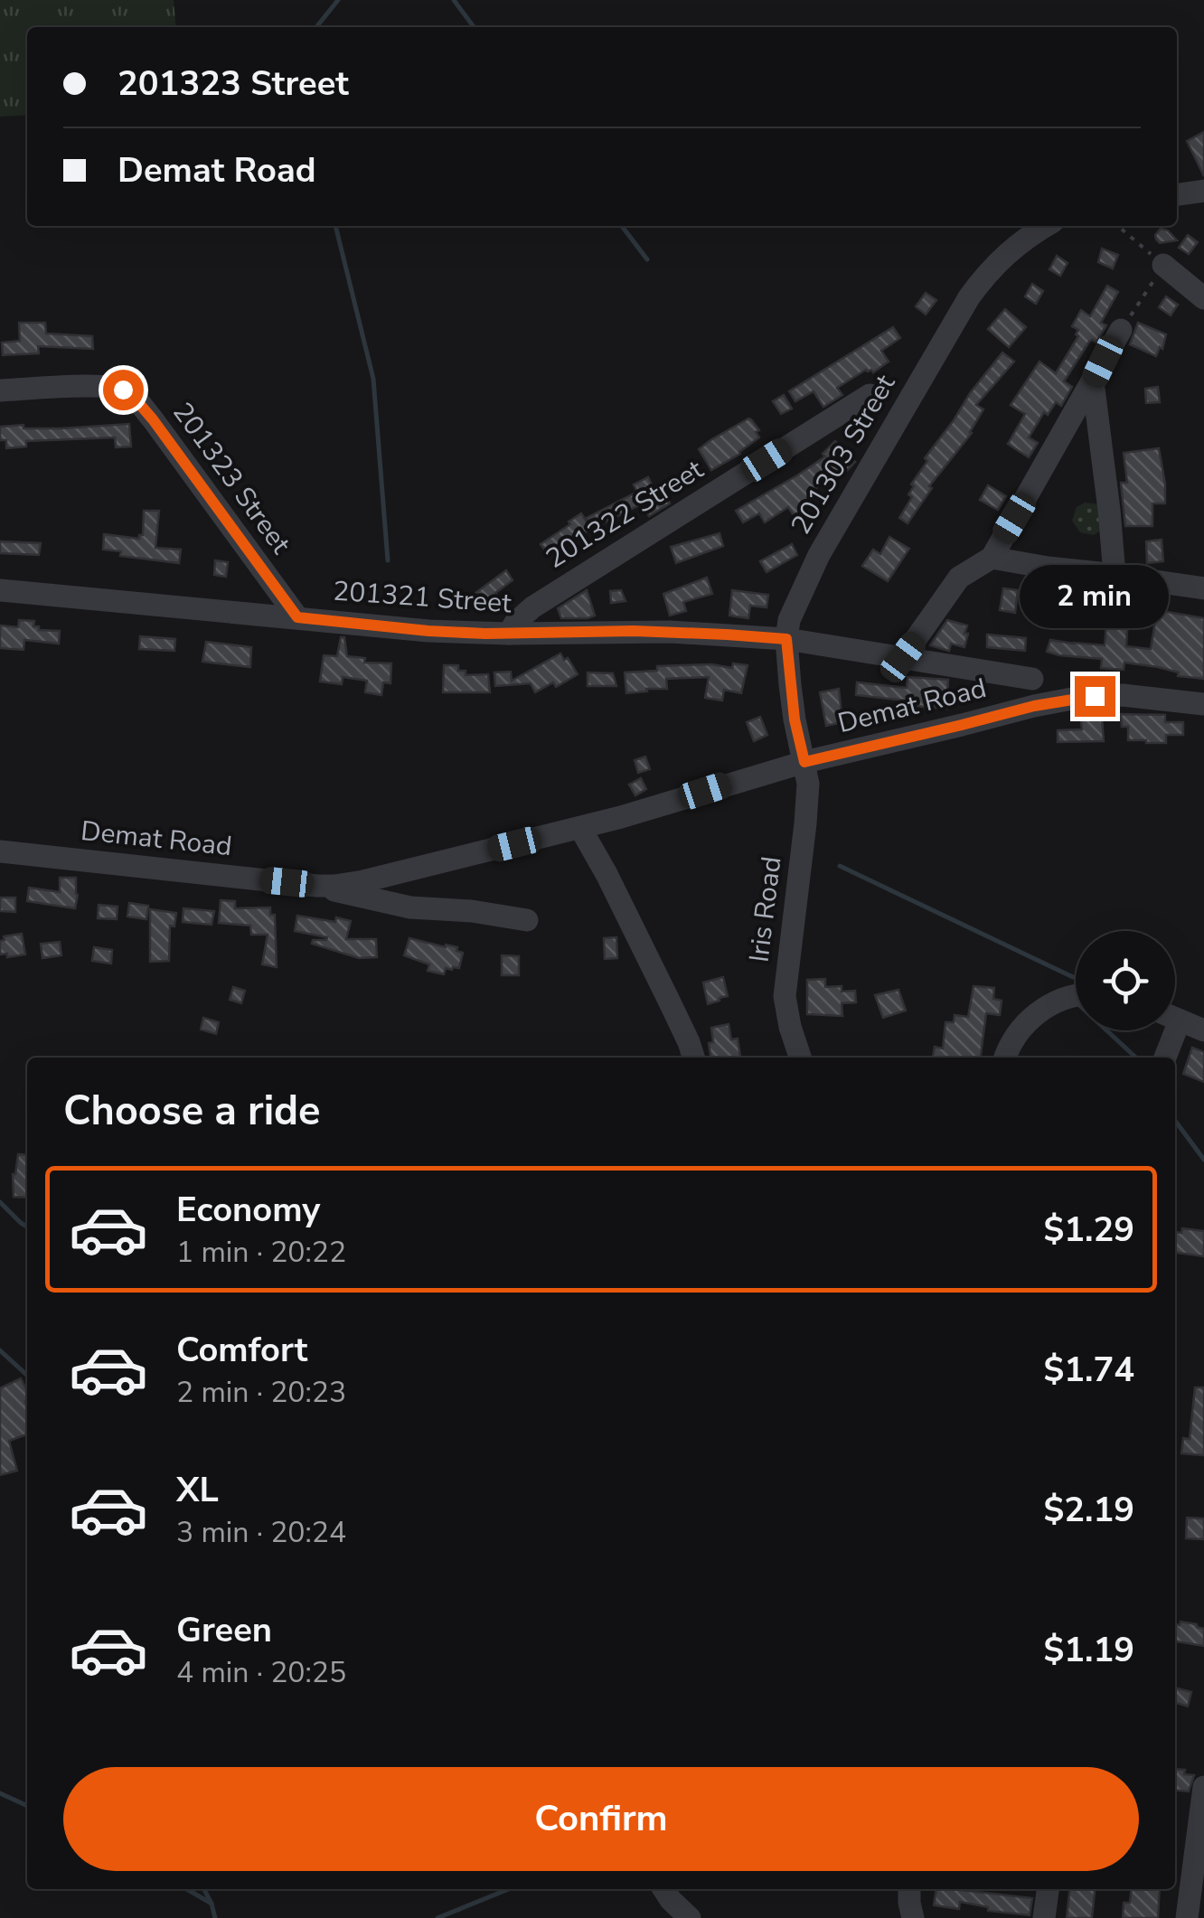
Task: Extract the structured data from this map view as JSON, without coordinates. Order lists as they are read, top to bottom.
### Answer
{
  "streets": {
    "street": [
      "201303 Street",
      "201323 Street",
      "201322 Street",
      "201321 Street",
      "Demat Road",
      "Iris Road"
    ]
  },
  "crossings": [
    ["201303 Street", "201321 Street"],
    ["201303 Street", "Demat Road"],
    ["201303 Street", "Iris Road"],
    ["201323 Street", "201321 Street"],
    ["201322 Street", "201321 Street"],
    ["Demat Road", "Iris Road"]
  ],
  "page": {
    "banner": ["201323 Street", "Demat Road"],
    "bubble": "2 min",
    "heading": "Choose a ride",
    "list": [
      {
        "name": "Economy",
        "note": "1 min · 20:22",
        "value": "$1.29"
      },
      {
        "name": "Comfort",
        "note": "2 min · 20:23",
        "value": "$1.74"
      },
      {
        "name": "XL",
        "note": "3 min · 20:24",
        "value": "$2.19"
      },
      {
        "name": "Green",
        "note": "4 min · 20:25",
        "value": "$1.19"
      }
    ],
    "buttons": "Confirm"
  }
}
